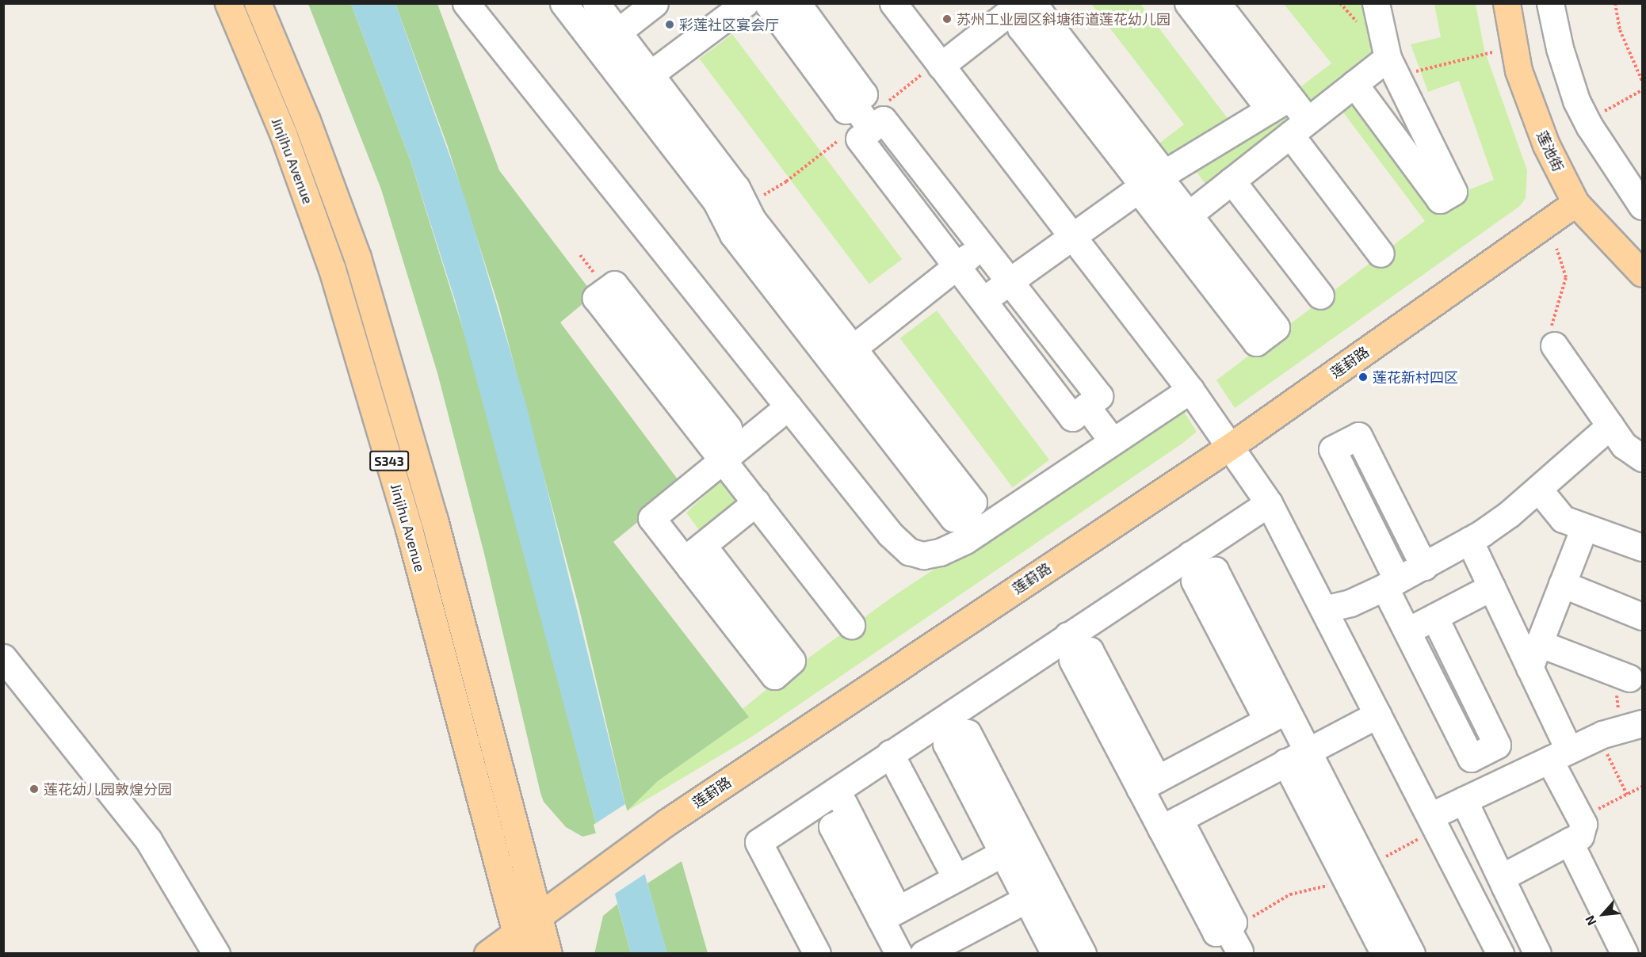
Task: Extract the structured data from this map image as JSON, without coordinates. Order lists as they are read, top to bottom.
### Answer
{
  "streets": {
    "main road": [
      "莲池街",
      "Jinjihu Avenue",
      "莲葑路",
      "S343"
    ]
  },
  "crossings": [
    ["莲池街", "莲葑路"],
    ["Jinjihu Avenue", "莲葑路"]
  ],
  "places": [
    "苏州工业园区斜塘街道莲花幼儿园",
    "彩莲社区宴会厅",
    "莲花新村四区",
    "莲花幼儿园敦煌分园"
  ],
  "north": "bottom left"
}
